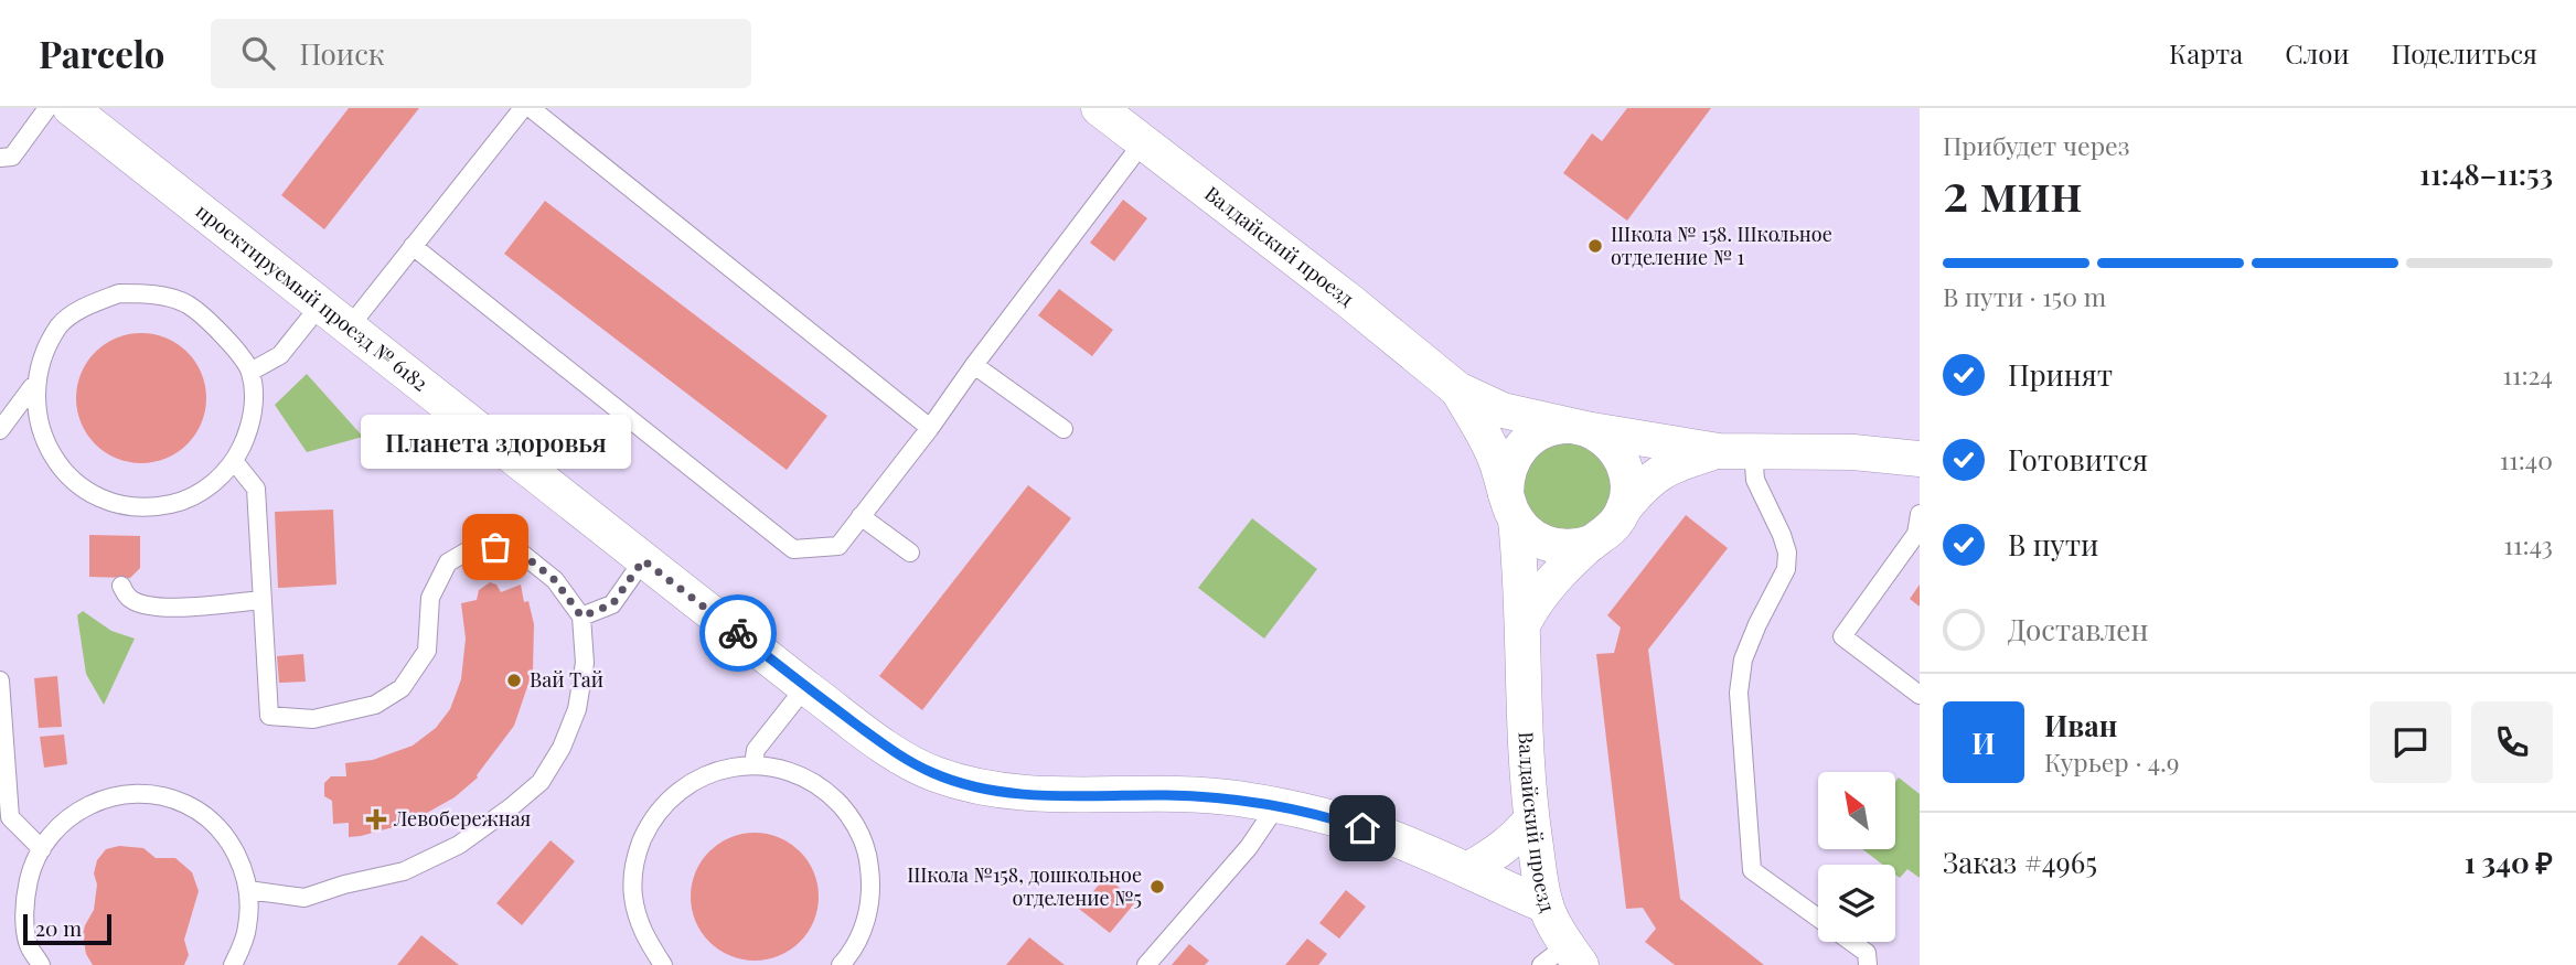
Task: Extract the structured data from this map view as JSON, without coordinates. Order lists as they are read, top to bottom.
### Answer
{
  "streets": {
    "street": ["Валдайский проезд", "проектируемый проезд № 6182"]
  },
  "crossings": [
    ["Валдайский проезд", "проектируемый проезд № 6182"]
  ],
  "places": {
    "other": [
      "Школа № 158. Школьное отделение № 1",
      "Планета здоровья",
      "Вай Тай",
      "Школа №158, дошкольное отделение №5"
    ],
    "health": ["Левобережная"]
  },
  "scale_bar": "20 m",
  "north": "top left",
  "page": {
    "header": "Parcelo",
    "search": "Поиск",
    "nav": ["Карта", "Слои", "Поделиться"],
    "heading": ["2 мин", "Прибудет через", "11:48–11:53"],
    "panel": [
      "Иван",
      "Курьер · 4.9",
      "Заказ #4965",
      "1 340 ₽"
    ],
    "bar": "В пути · 150 m",
    "list": [
      ["Принят", "11:24"],
      ["Готовится", "11:40"],
      ["В пути", "11:43"],
      "Доставлен"
    ],
    "bubble": "Планета здоровья",
    "round": "И",
    "scale": "20 m"
  }
}
